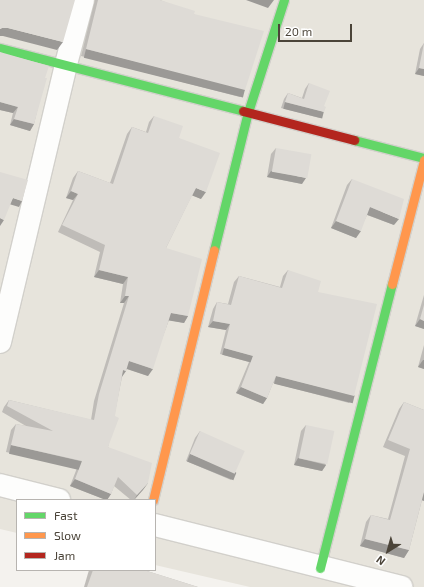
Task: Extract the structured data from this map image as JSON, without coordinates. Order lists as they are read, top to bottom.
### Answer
{
  "legend": ["Fast", "Slow", "Jam"],
  "scale_bar": "20 m",
  "north": "bottom left"
}
